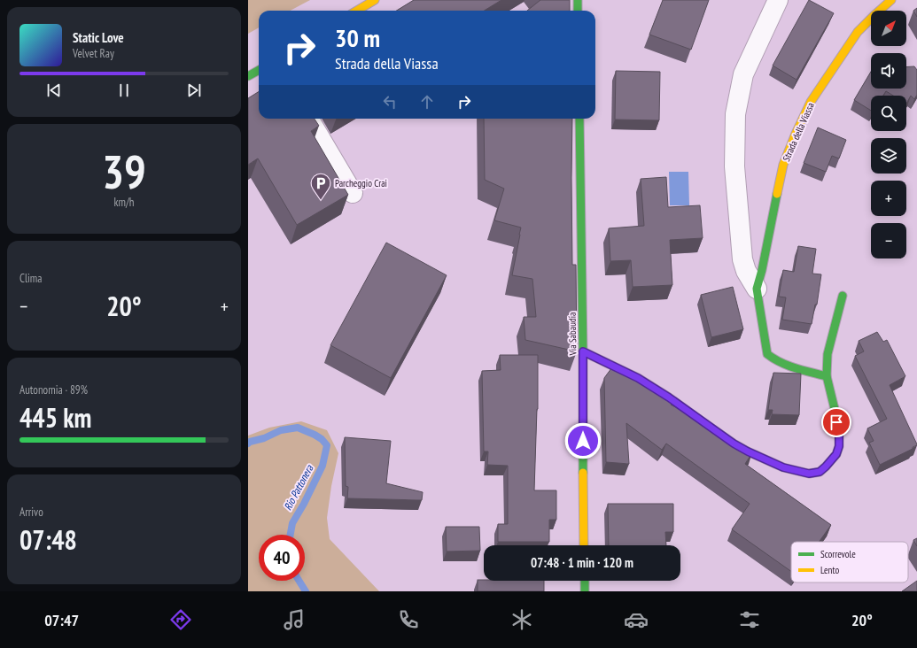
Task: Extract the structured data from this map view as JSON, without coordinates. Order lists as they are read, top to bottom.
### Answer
{
  "streets": {
    "street": ["Strada della Viassa", "Via Sabaudia"]
  },
  "water": ["Rio Pattonera"],
  "places": {
    "parking": ["Parcheggio Crai"]
  },
  "legend": ["Scorrevole", "Lento"],
  "north": "top right",
  "page": {
    "map_buttons": ["+", "−"],
    "turn": ["30 m", "Strada della Viassa"],
    "song": ["Static Love", "Velvet Ray"],
    "tile": [
      ["39", "km/h"],
      "Clima",
      ["Autonomia · 89%", "445 km"],
      ["Arrivo", "07:48"]
    ],
    "heat": ["−", "20°", "+"],
    "limit": "40",
    "trip": "07:48 · 1 min · 120 m",
    "tabs": ["07:47", "20°"]
  }
}
